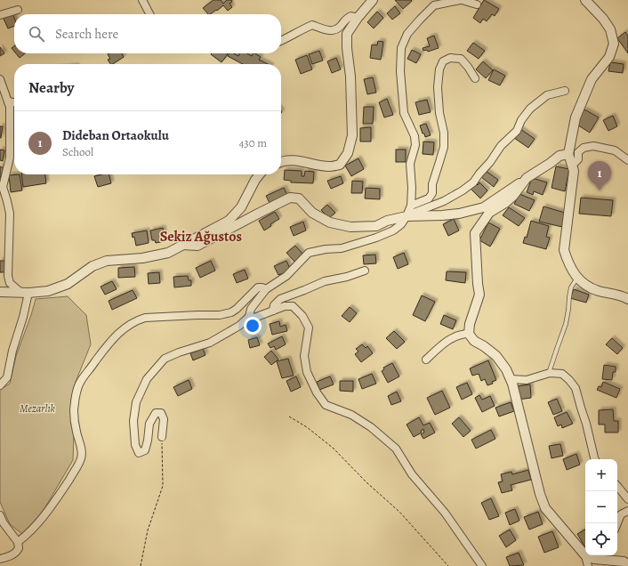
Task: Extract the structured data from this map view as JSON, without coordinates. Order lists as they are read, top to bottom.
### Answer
{
  "districts": ["Sekiz Ağustos"],
  "parks": ["Mezarlık"],
  "page": {
    "search": "Search here",
    "heading": "Nearby",
    "list": [
      {
        "mark": "1",
        "name": "Dideban Ortaokulu",
        "note": "School",
        "value": "430 m"
      }
    ],
    "pins": "1",
    "map_buttons": ["+", "−"]
  }
}
